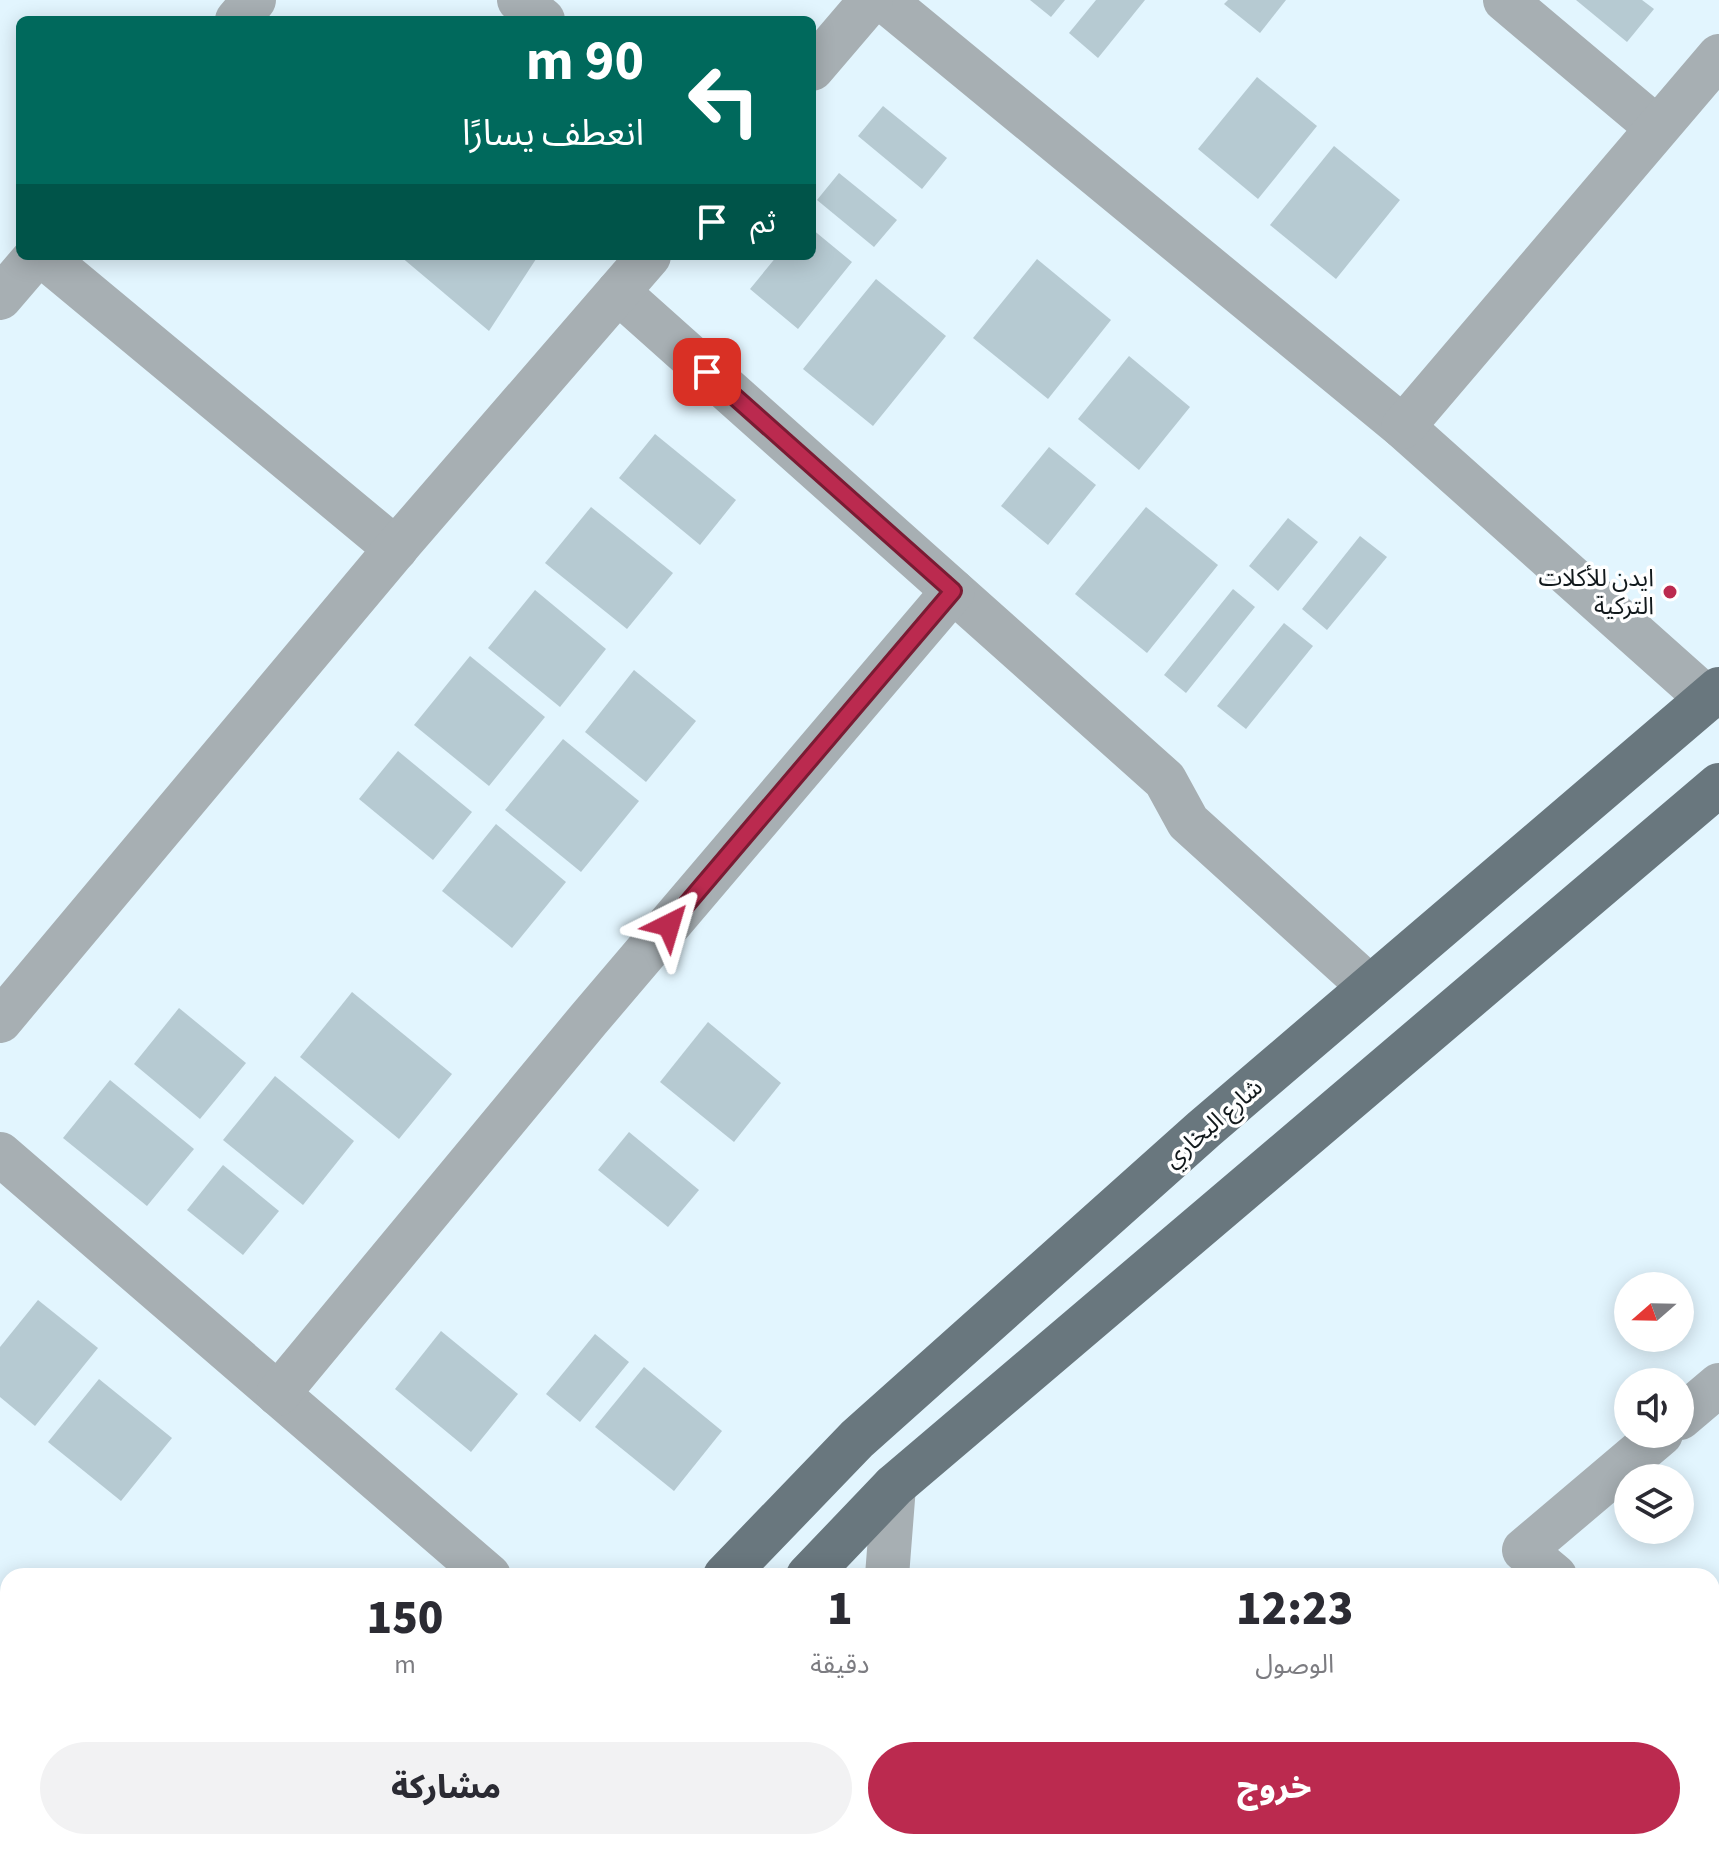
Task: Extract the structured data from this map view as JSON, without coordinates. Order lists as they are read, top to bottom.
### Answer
{
  "streets": {
    "main road": ["شارع البخاري"]
  },
  "places": ["ايدن للأكلات التركية"],
  "north": "left",
  "page": {
    "turn": ["90 m", "انعطف يسارًا"],
    "then": "ثم",
    "eta": [
      "12:23",
      "الوصول",
      "1",
      "دقيقة",
      "150",
      "m"
    ],
    "buttons": ["خروج", "مشاركة"]
  }
}
